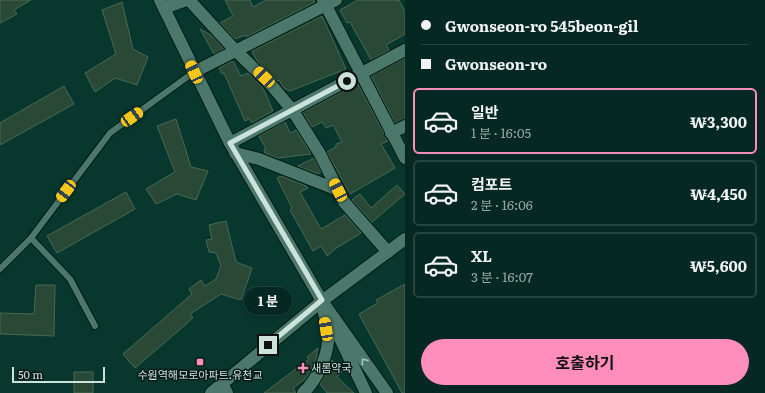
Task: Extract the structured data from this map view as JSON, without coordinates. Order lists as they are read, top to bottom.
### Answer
{
  "places": {
    "transit": ["수원역해모로아파트.유천교"],
    "health": ["새롬약국"]
  },
  "scale_bar": "50 m",
  "page": {
    "banner": ["Gwonseon-ro 545beon-gil", "Gwonseon-ro"],
    "list": [
      {
        "name": "일반",
        "note": "1 분 · 16:05",
        "value": "₩3,300"
      },
      {
        "name": "컴포트",
        "note": "2 분 · 16:06",
        "value": "₩4,450"
      },
      {
        "name": "XL",
        "note": "3 분 · 16:07",
        "value": "₩5,600"
      }
    ],
    "bubble": "1 분",
    "buttons": "호출하기",
    "scale": "50 m"
  }
}
